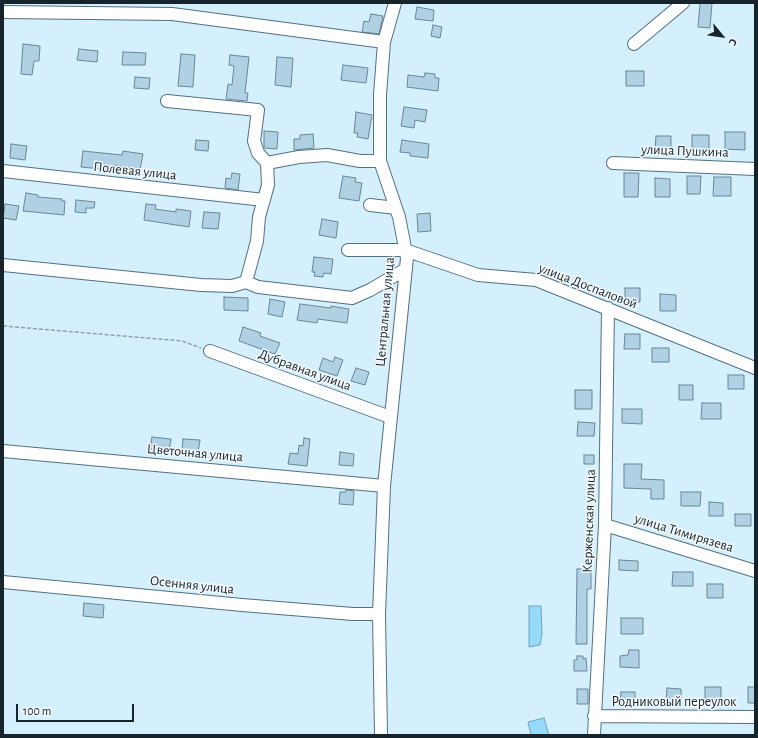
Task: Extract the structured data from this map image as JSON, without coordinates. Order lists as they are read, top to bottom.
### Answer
{
  "streets": {
    "street": [
      "улица Пушкина",
      "Полевая улица",
      "улица Доспаловой",
      "Центральная улица",
      "Дубравная улица",
      "Цветочная улица",
      "Керженская улица",
      "улица Тимирязева",
      "Осенняя улица",
      "Родниковый переулок"
    ]
  },
  "crossings": [
    ["улица Доспаловой", "Центральная улица"],
    ["улица Доспаловой", "Керженская улица"],
    ["Центральная улица", "Дубравная улица"],
    ["Центральная улица", "Цветочная улица"],
    ["Центральная улица", "Осенняя улица"],
    ["Керженская улица", "улица Тимирязева"],
    ["Керженская улица", "Родниковый переулок"]
  ],
  "scale_bar": "100 m",
  "north": "bottom right"
}
